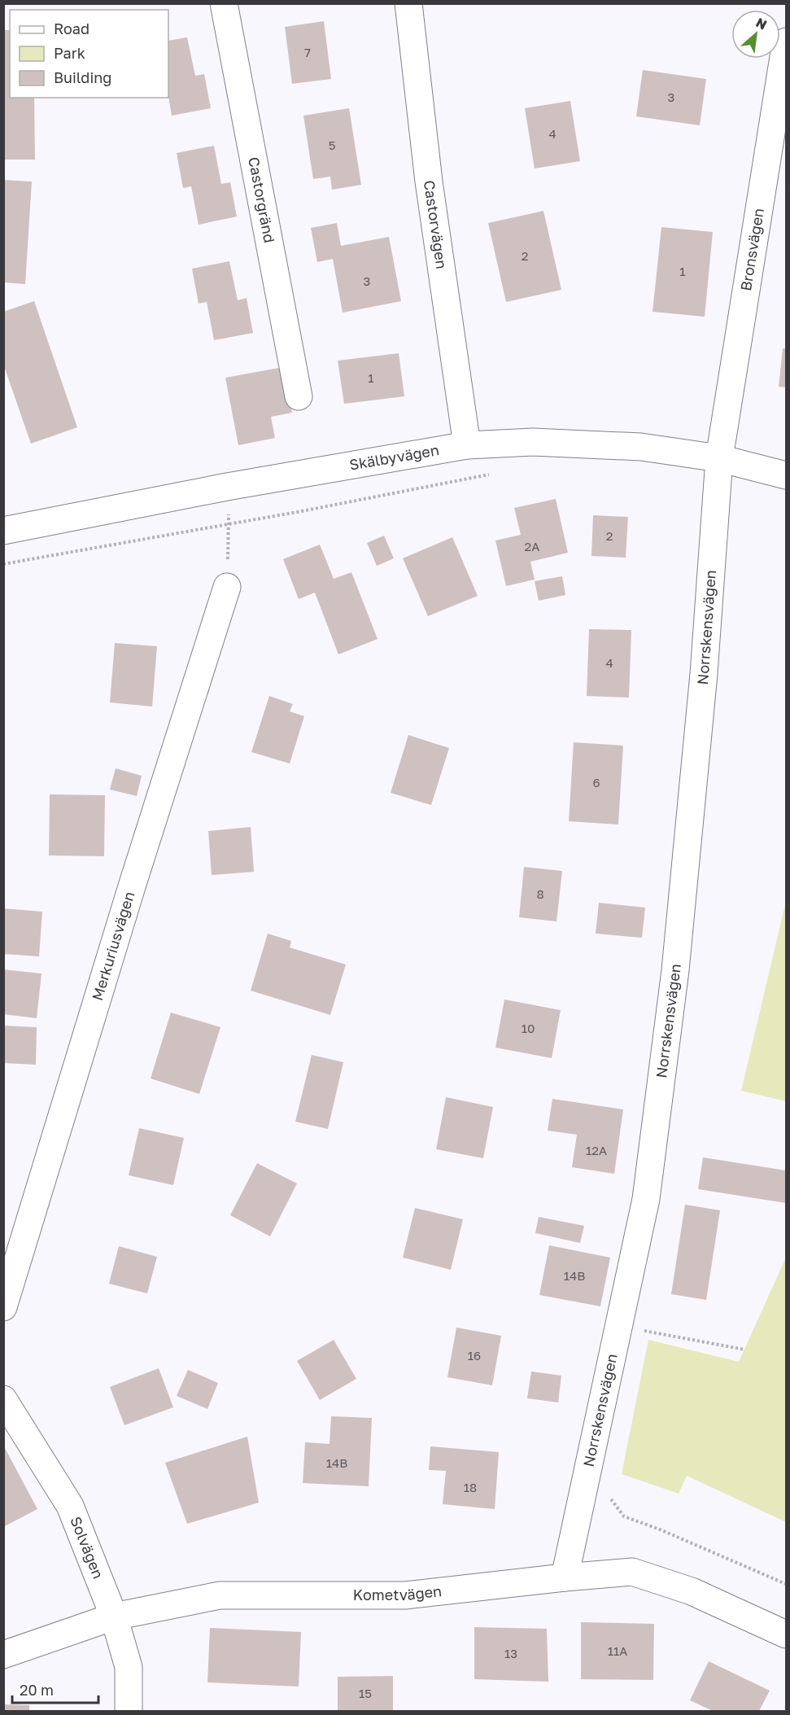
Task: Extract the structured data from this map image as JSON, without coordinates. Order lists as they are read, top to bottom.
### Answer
{
  "streets": {
    "street": [
      "Castorgränd",
      "Castorvägen",
      "Bronsvägen",
      "Skälbyvägen",
      "Norrskensvägen",
      "Merkuriusvägen",
      "Solvägen",
      "Kometvägen"
    ]
  },
  "crossings": [
    ["Castorvägen", "Skälbyvägen"],
    ["Bronsvägen", "Skälbyvägen"],
    ["Bronsvägen", "Norrskensvägen"],
    ["Skälbyvägen", "Norrskensvägen"],
    ["Norrskensvägen", "Kometvägen"],
    ["Solvägen", "Kometvägen"]
  ],
  "house_numbers": [
    "7",
    "3",
    "4",
    "5",
    "2",
    "1",
    "3",
    "1",
    "2",
    "2A",
    "4",
    "6",
    "8",
    "10",
    "12A",
    "14B",
    "16",
    "14B",
    "18",
    "11A",
    "13",
    "15"
  ],
  "legend": ["Road", "Park", "Building"],
  "scale_bar": "20 m",
  "north": "top right"
}
